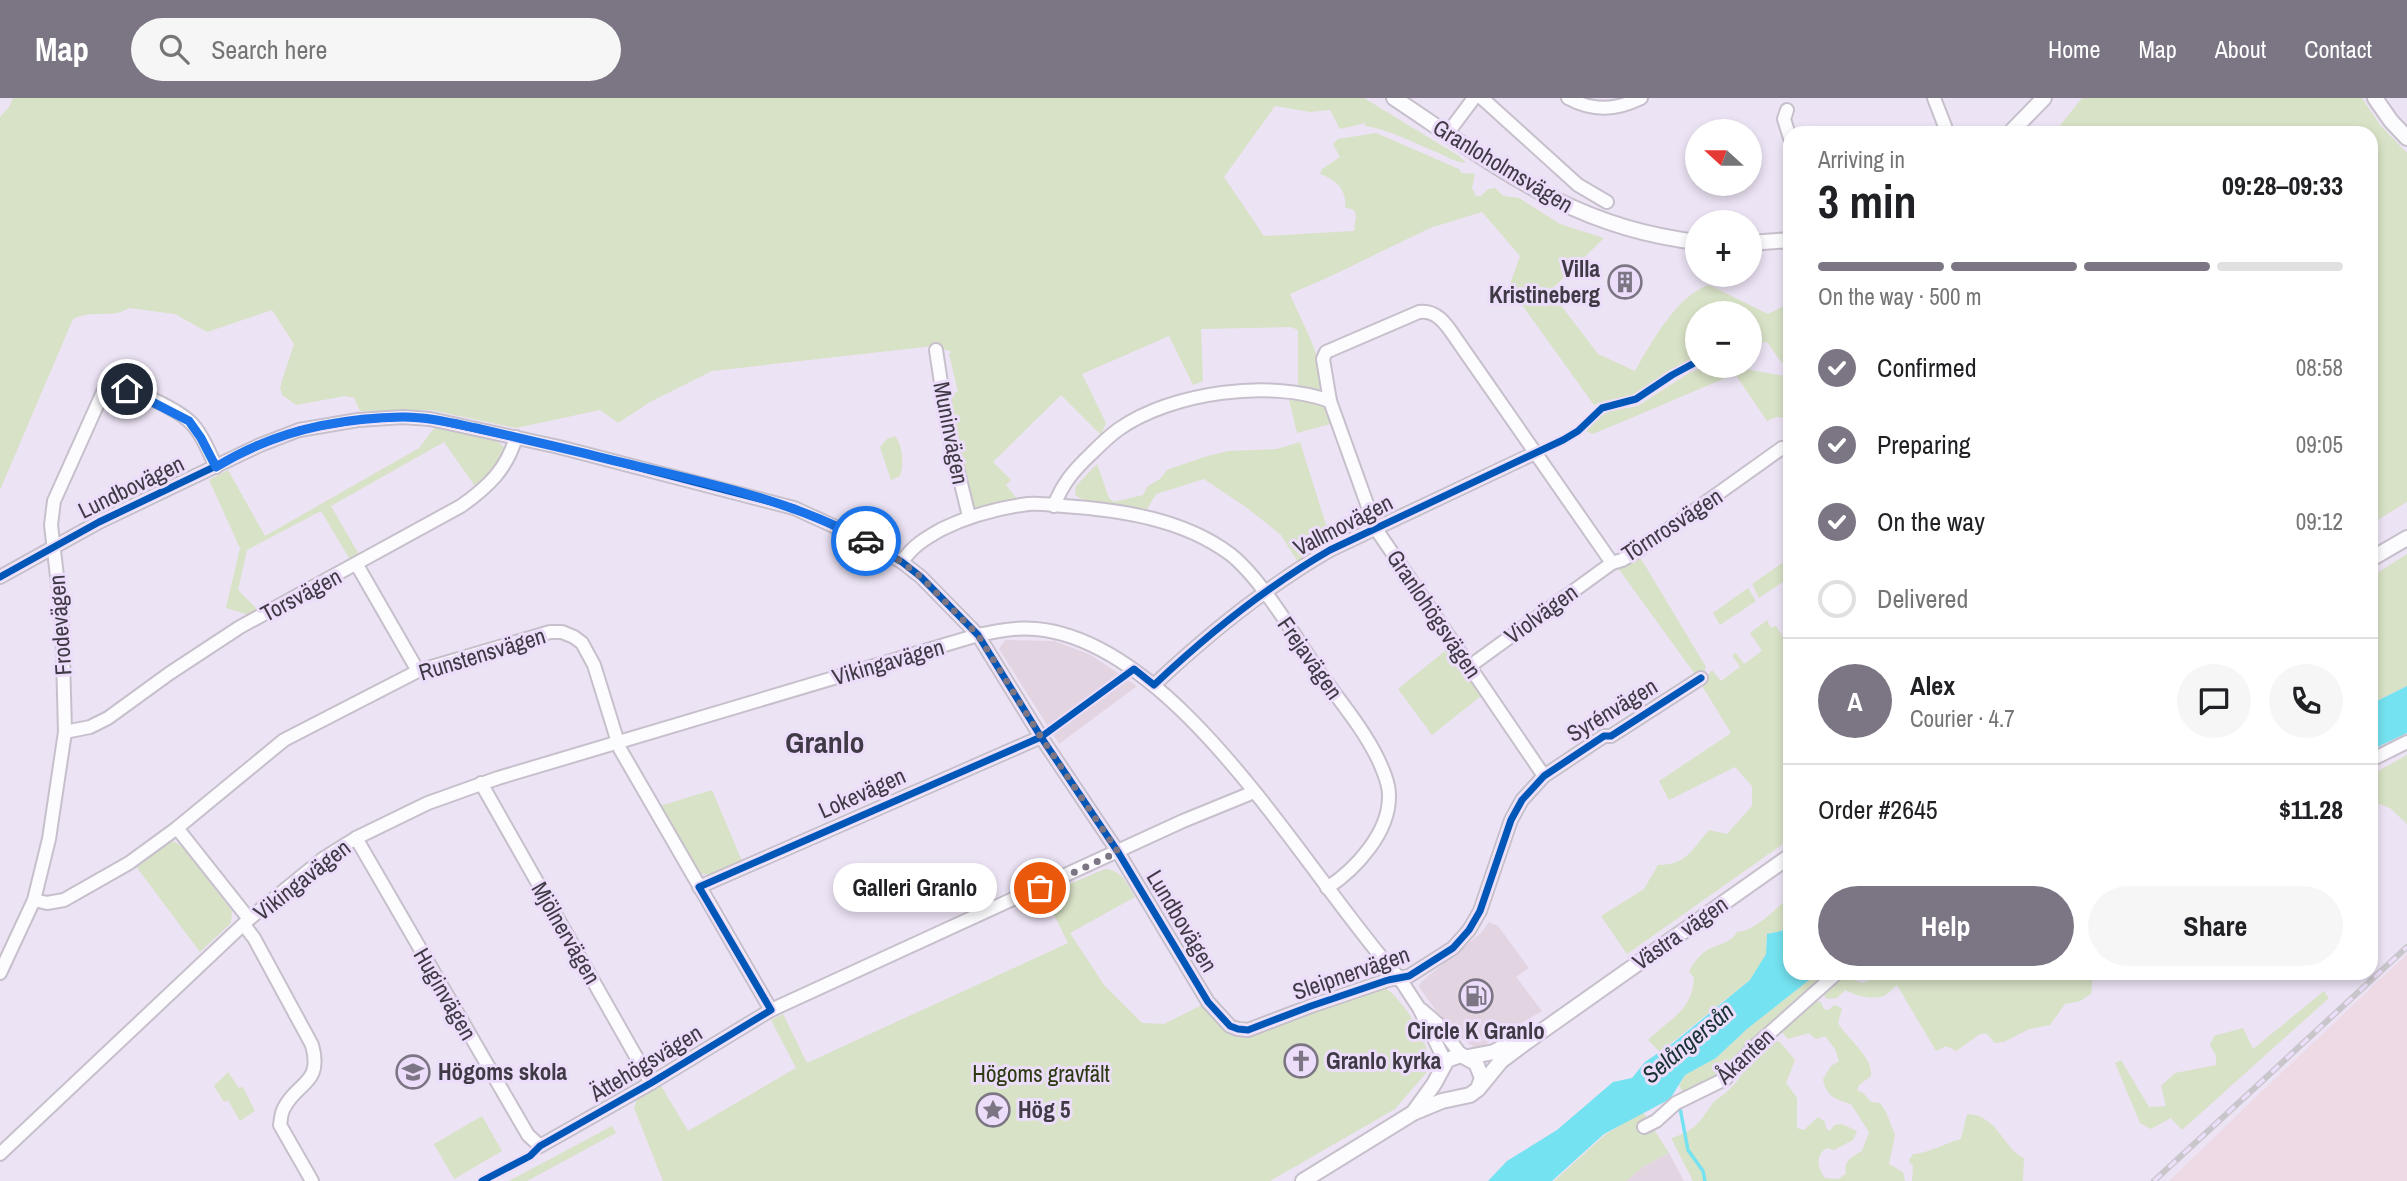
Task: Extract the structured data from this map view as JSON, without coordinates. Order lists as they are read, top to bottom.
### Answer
{
  "streets": {
    "street": [
      "Granloholmsvägen",
      "Muninvägen",
      "Lundbovägen",
      "Vallmovägen",
      "Törnrosvägen",
      "Torsvägen",
      "Granlohögsvägen",
      "Violvägen",
      "Frodevägen",
      "Runstensvägen",
      "Frejavägen",
      "Vikingavägen",
      "Syrénvägen",
      "Lokevägen",
      "Mjölnervägen",
      "Västra vägen",
      "Sleipnervägen",
      "Huginvägen",
      "Åkanten",
      "Ättehögsvägen"
    ]
  },
  "crossings": [
    ["Muninvägen", "Frejavägen"],
    ["Lundbovägen", "Torsvägen"],
    ["Lundbovägen", "Frodevägen"],
    ["Lundbovägen", "Frejavägen"],
    ["Lundbovägen", "Vikingavägen"],
    ["Lundbovägen", "Lokevägen"],
    ["Lundbovägen", "Sleipnervägen"],
    ["Lundbovägen", "Ättehögsvägen"],
    ["Vallmovägen", "Törnrosvägen"],
    ["Vallmovägen", "Granlohögsvägen"],
    ["Vallmovägen", "Frejavägen"],
    ["Vallmovägen", "Vikingavägen"],
    ["Törnrosvägen", "Granlohögsvägen"],
    ["Törnrosvägen", "Violvägen"],
    ["Torsvägen", "Frodevägen"],
    ["Granlohögsvägen", "Violvägen"],
    ["Granlohögsvägen", "Syrénvägen"],
    ["Granlohögsvägen", "Sleipnervägen"],
    ["Frodevägen", "Runstensvägen"],
    ["Runstensvägen", "Vikingavägen"],
    ["Runstensvägen", "Lokevägen"],
    ["Runstensvägen", "Ättehögsvägen"],
    ["Frejavägen", "Vikingavägen"],
    ["Vikingavägen", "Mjölnervägen"],
    ["Vikingavägen", "Västra vägen"],
    ["Vikingavägen", "Sleipnervägen"],
    ["Vikingavägen", "Huginvägen"],
    ["Vikingavägen", "Ättehögsvägen"],
    ["Syrénvägen", "Sleipnervägen"],
    ["Mjölnervägen", "Ättehögsvägen"],
    ["Huginvägen", "Ättehögsvägen"]
  ],
  "districts": ["Granlo"],
  "water": ["Selångersån"],
  "parks": ["Högoms gravfält"],
  "places": {
    "building": ["Villa Kristineberg"],
    "other": ["Galleri Granlo"],
    "fuel station": ["Circle K Granlo"],
    "church": ["Granlo kyrka"],
    "school or university": ["Högoms skola"],
    "place": ["Hög 5"]
  },
  "north": "left",
  "page": {
    "header": "Map",
    "search": "Search here",
    "nav": [
      "Home",
      "Map",
      "About",
      "Contact"
    ],
    "map_buttons": ["+", "−"],
    "heading": ["3 min", "Arriving in", "09:28–09:33"],
    "panel": [
      "Alex",
      "Courier · 4.7",
      "Order #2645",
      "$11.28"
    ],
    "bar": "On the way · 500 m",
    "list": [
      ["Confirmed", "08:58"],
      ["Preparing", "09:05"],
      ["On the way", "09:12"],
      "Delivered"
    ],
    "round": "A",
    "bubble": "Galleri Granlo",
    "buttons": ["Help", "Share"]
  }
}
